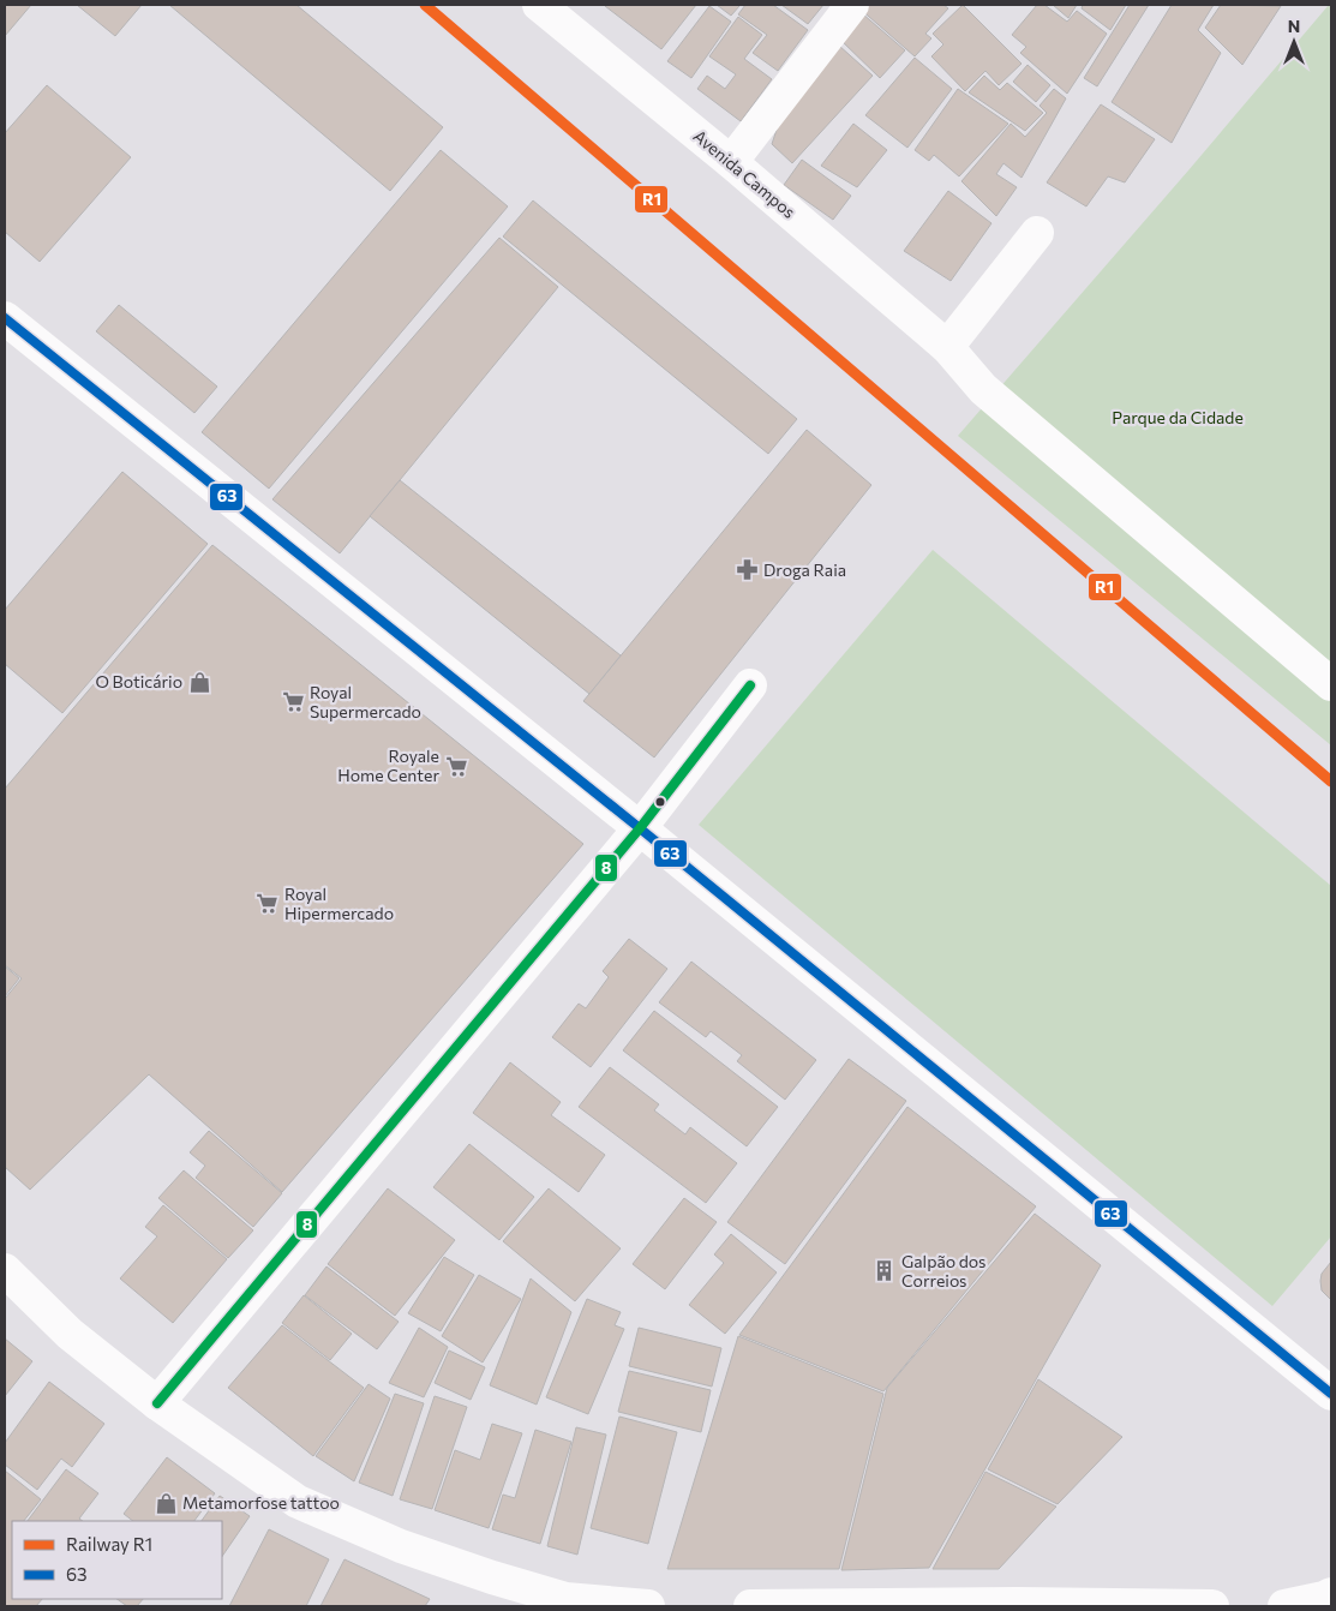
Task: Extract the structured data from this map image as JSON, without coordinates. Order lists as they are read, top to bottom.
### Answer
{
  "streets": {
    "main road": ["Avenida Campos"]
  },
  "parks": ["Parque da Cidade"],
  "places": {
    "pharmacy": ["Droga Raia"],
    "shop": ["O Boticário", "Metamorfose tattoo"],
    "supermarket": ["Royal Supermercado", "Royale Home Center", "Royal Hipermercado"],
    "building": ["Galpão dos Correios"]
  },
  "lines": ["rail line R1", "transit line 63", "transit line 8"],
  "legend": ["Railway R1", "63"],
  "north": "top"
}
